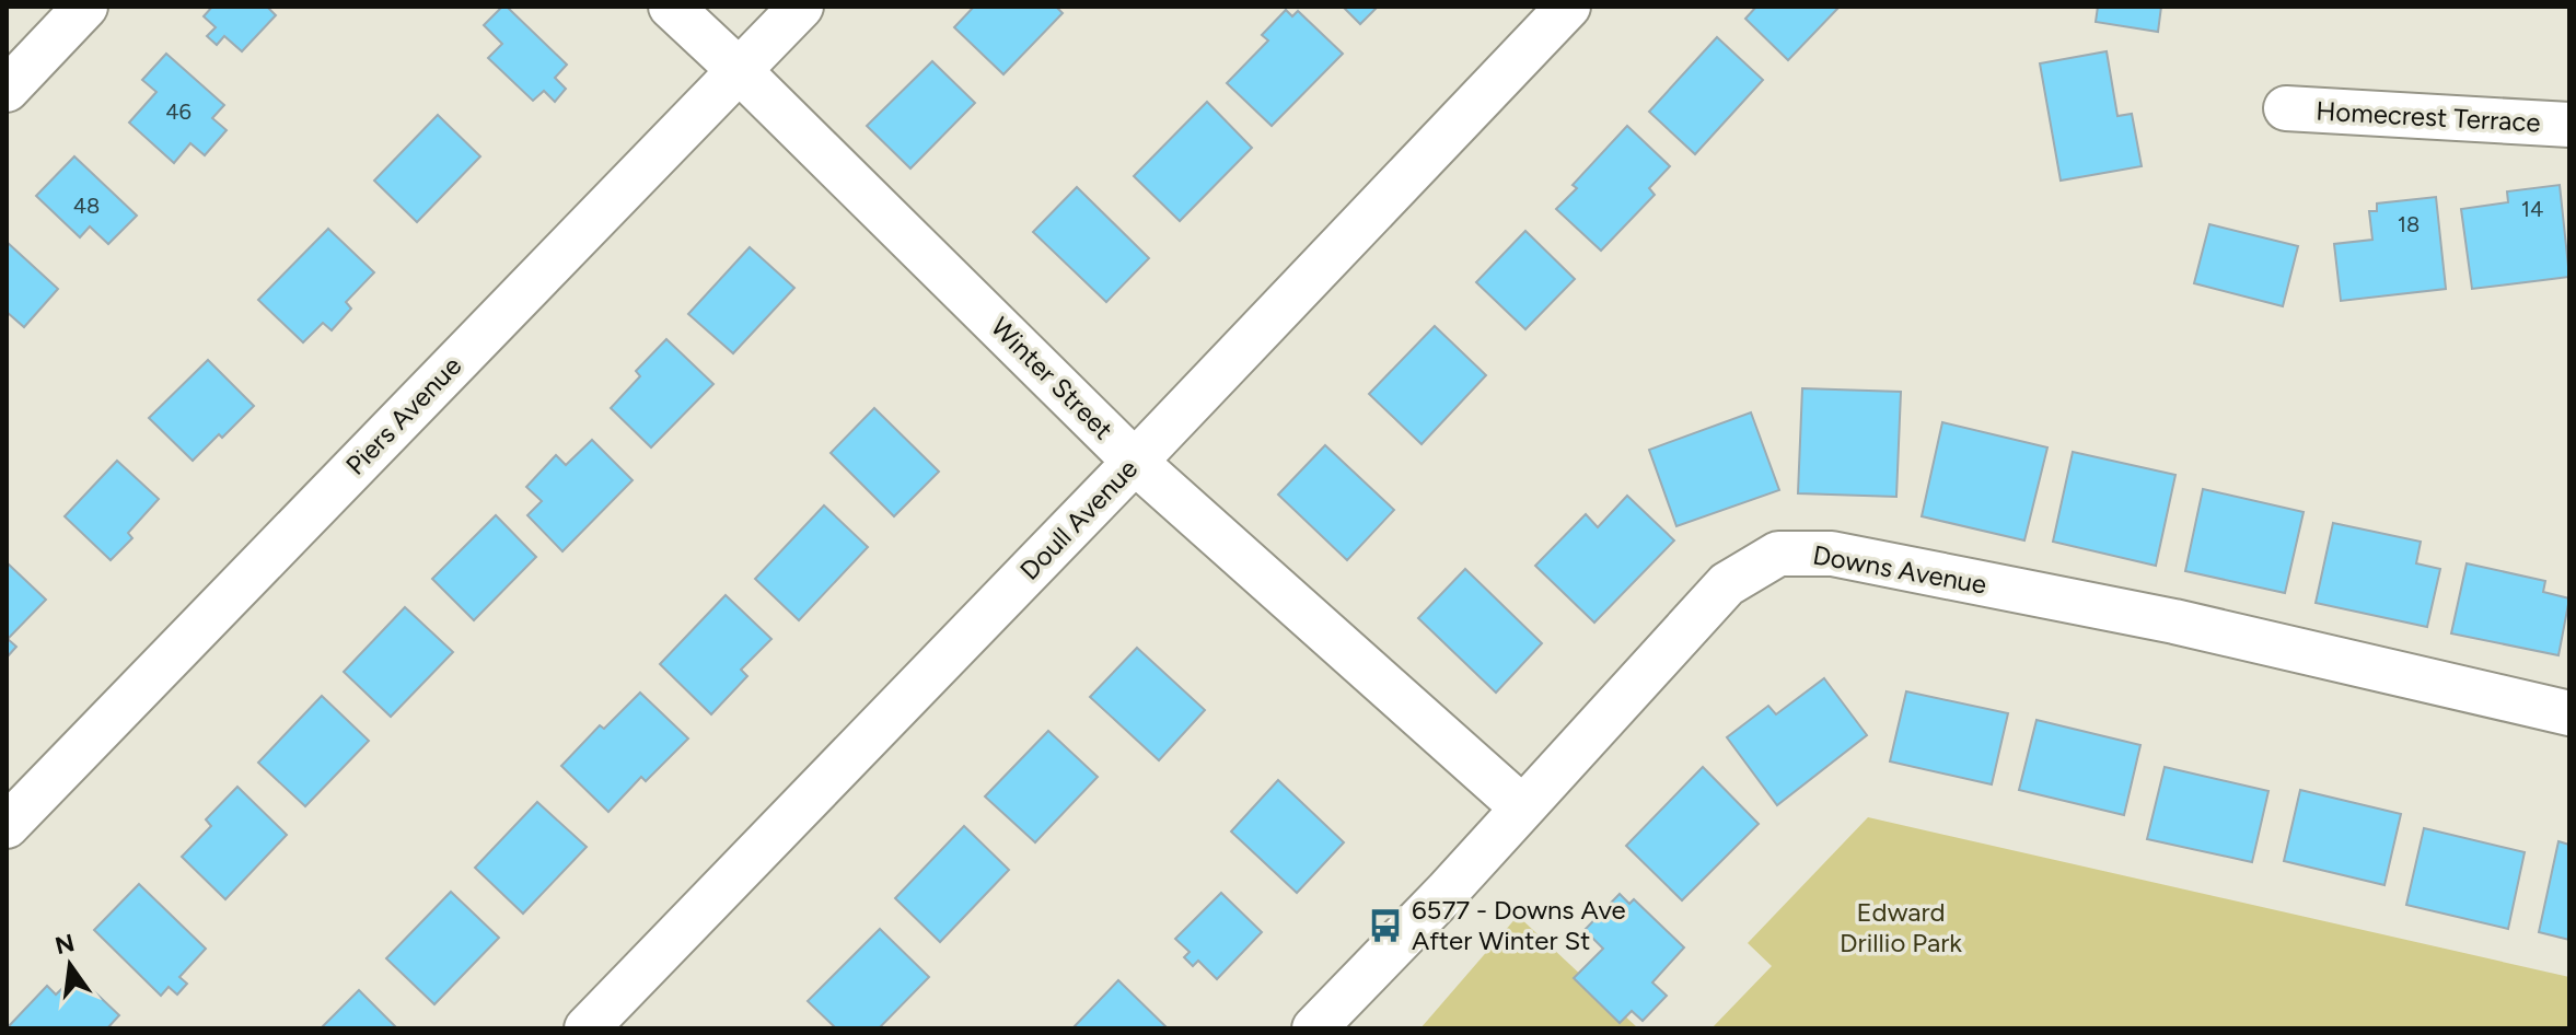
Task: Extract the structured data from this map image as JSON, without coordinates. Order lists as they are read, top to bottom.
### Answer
{
  "streets": {
    "street": [
      "Homecrest Terrace",
      "Winter Street",
      "Piers Avenue",
      "Doull Avenue",
      "Downs Avenue"
    ]
  },
  "crossings": [
    ["Winter Street", "Piers Avenue"],
    ["Winter Street", "Doull Avenue"],
    ["Winter Street", "Downs Avenue"]
  ],
  "parks": ["Edward Drillio Park"],
  "places": {
    "bus stop": ["6577 - Downs Ave After Winter St"]
  },
  "house_numbers": [
    "46",
    "48",
    "14",
    "18"
  ],
  "north": "top"
}
